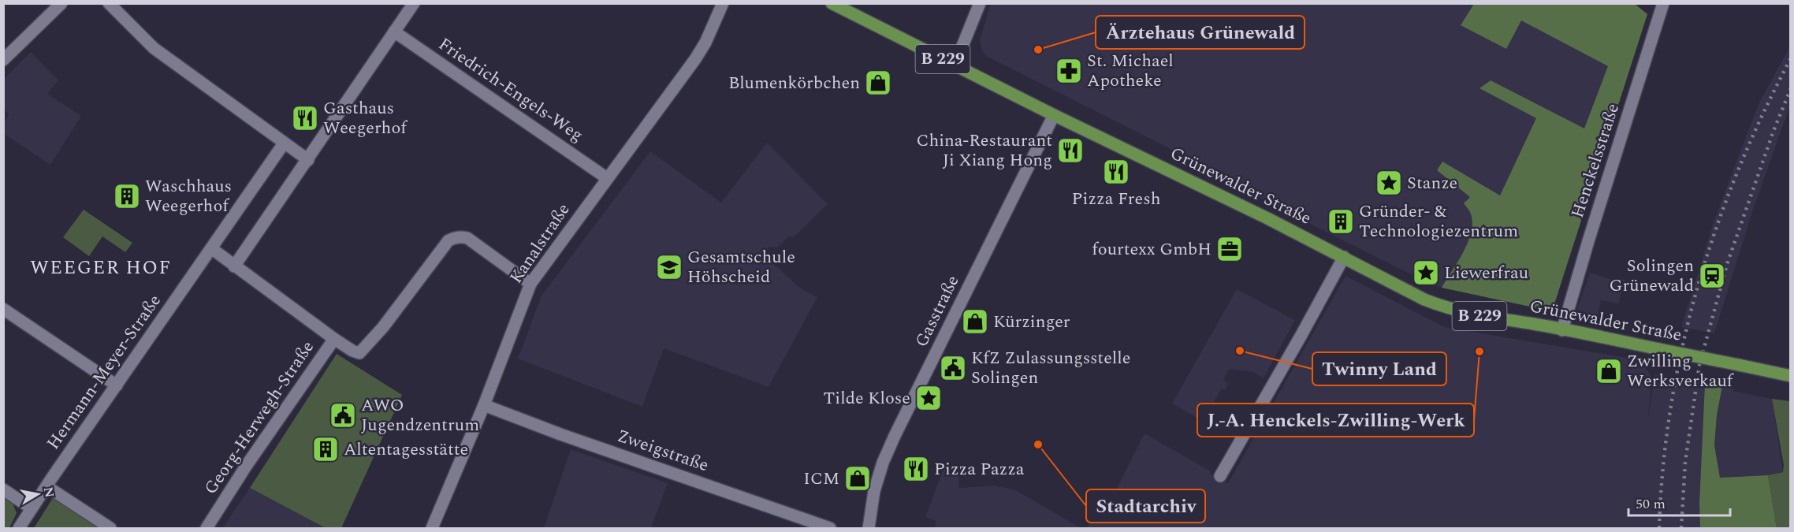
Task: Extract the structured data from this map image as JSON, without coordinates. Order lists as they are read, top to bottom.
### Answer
{
  "streets": {
    "main road": ["B 229", "Grünewalder Straße"],
    "street": [
      "Friedrich-Engels-Weg",
      "Henckelsstraße",
      "Kanalstraße",
      "Gasstraße",
      "Hermann-Meyer-Straße",
      "Georg-Herwegh-Straße",
      "Zweigstraße"
    ]
  },
  "crossings": [
    ["Friedrich-Engels-Weg", "Kanalstraße"],
    ["Henckelsstraße", "Grünewalder Straße"],
    ["Grünewalder Straße", "Gasstraße"],
    ["Kanalstraße", "Georg-Herwegh-Straße"],
    ["Kanalstraße", "Zweigstraße"]
  ],
  "districts": ["WEEGER HOF"],
  "places": {
    "other": [
      "Ärztehaus Grünewald",
      "Twinny Land",
      "J.-A. Henckels-Zwilling-Werk",
      "Stadtarchiv"
    ],
    "pharmacy": ["St. Michael Apotheke"],
    "shop": [
      "Blumenkörbchen",
      "Kürzinger",
      "Zwilling Werksverkauf",
      "ICM"
    ],
    "restaurant": [
      "Gasthaus Weegerhof",
      "China-Restaurant Ji Xiang Hong",
      "Pizza Fresh",
      "Pizza Pazza"
    ],
    "place": ["Stanze", "Liewerfrau", "Tilde Klose"],
    "building": ["Waschhaus Weegerhof", "Gründer- & Technologiezentrum", "Altentagesstätte"],
    "office": ["fourtexx GmbH"],
    "school or university": ["Gesamtschule Höhscheid"],
    "station": ["Solingen Grünewald"],
    "public building": ["KfZ Zulassungsstelle Solingen", "AWO Jugendzentrum"]
  },
  "scale_bar": "50 m",
  "north": "right"
}
